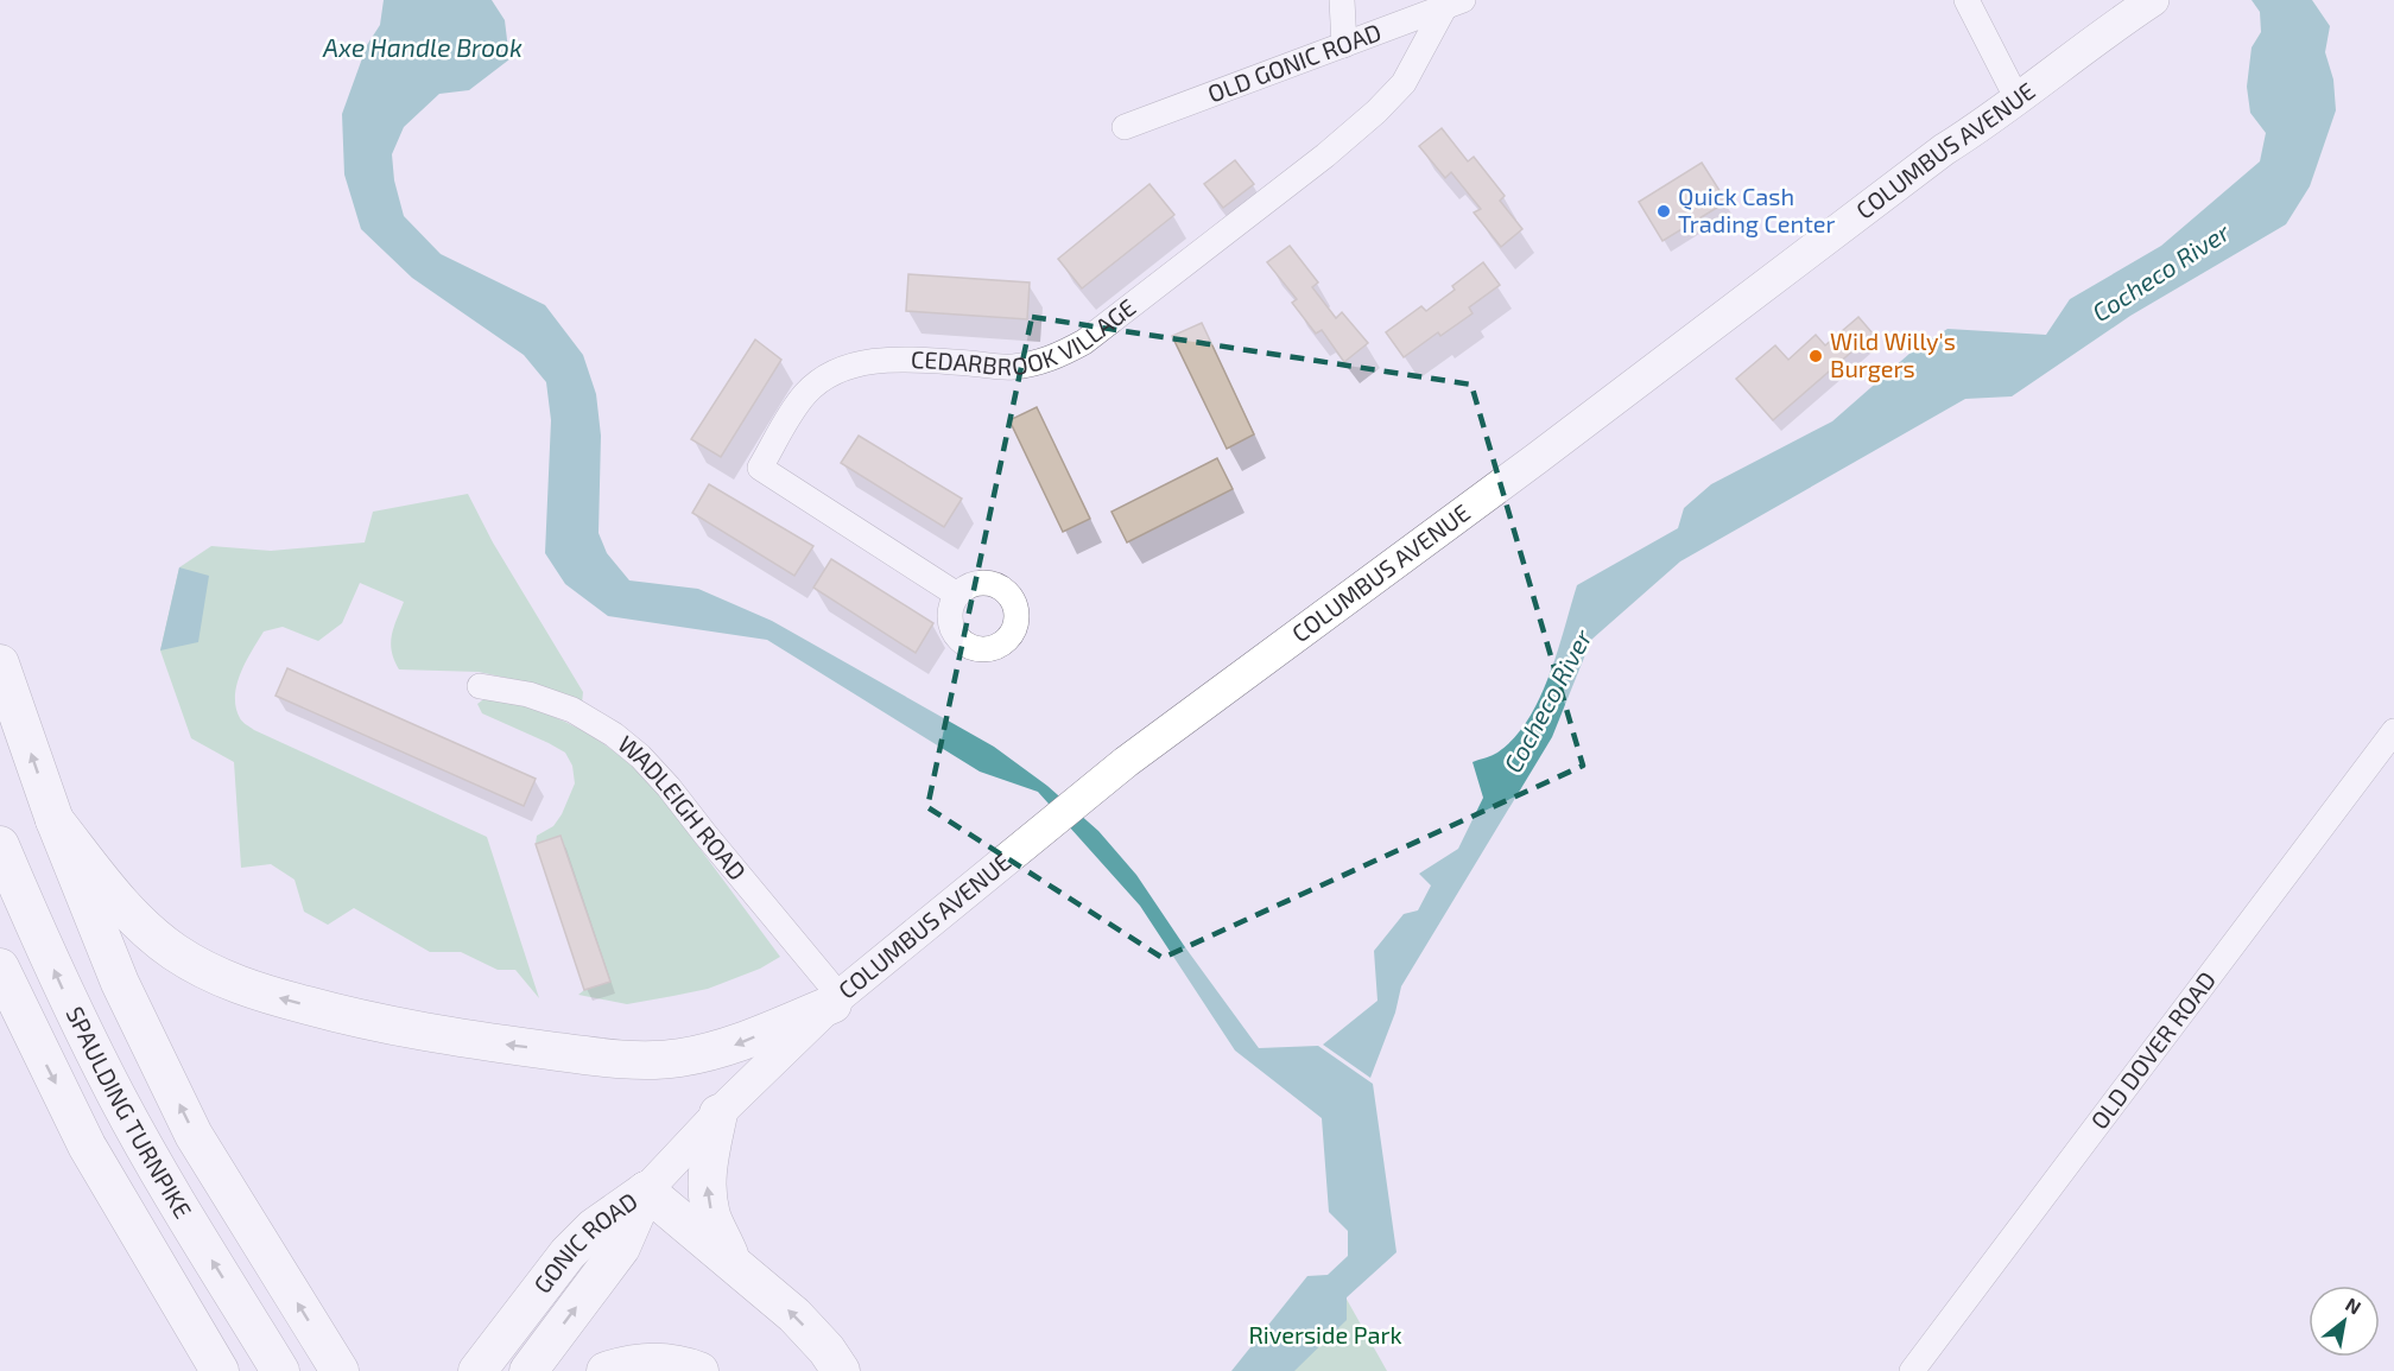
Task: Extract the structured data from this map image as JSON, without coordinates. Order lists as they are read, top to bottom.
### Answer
{
  "streets": {
    "highway": ["SPAULDING TURNPIKE", "GONIC ROAD"],
    "main road": ["COLUMBUS AVENUE"],
    "street": [
      "OLD GONIC ROAD",
      "CEDARBROOK VILLAGE",
      "WADLEIGH ROAD",
      "OLD DOVER ROAD"
    ]
  },
  "crossings": [
    ["OLD GONIC ROAD", "CEDARBROOK VILLAGE"],
    ["COLUMBUS AVENUE", "WADLEIGH ROAD"],
    ["COLUMBUS AVENUE", "GONIC ROAD"]
  ],
  "water": ["Axe Handle Brook", "Cocheco River"],
  "parks": ["Riverside Park"],
  "places": ["Quick Cash Trading Center", "Wild Willy's Burgers"],
  "north": "top right"
}
